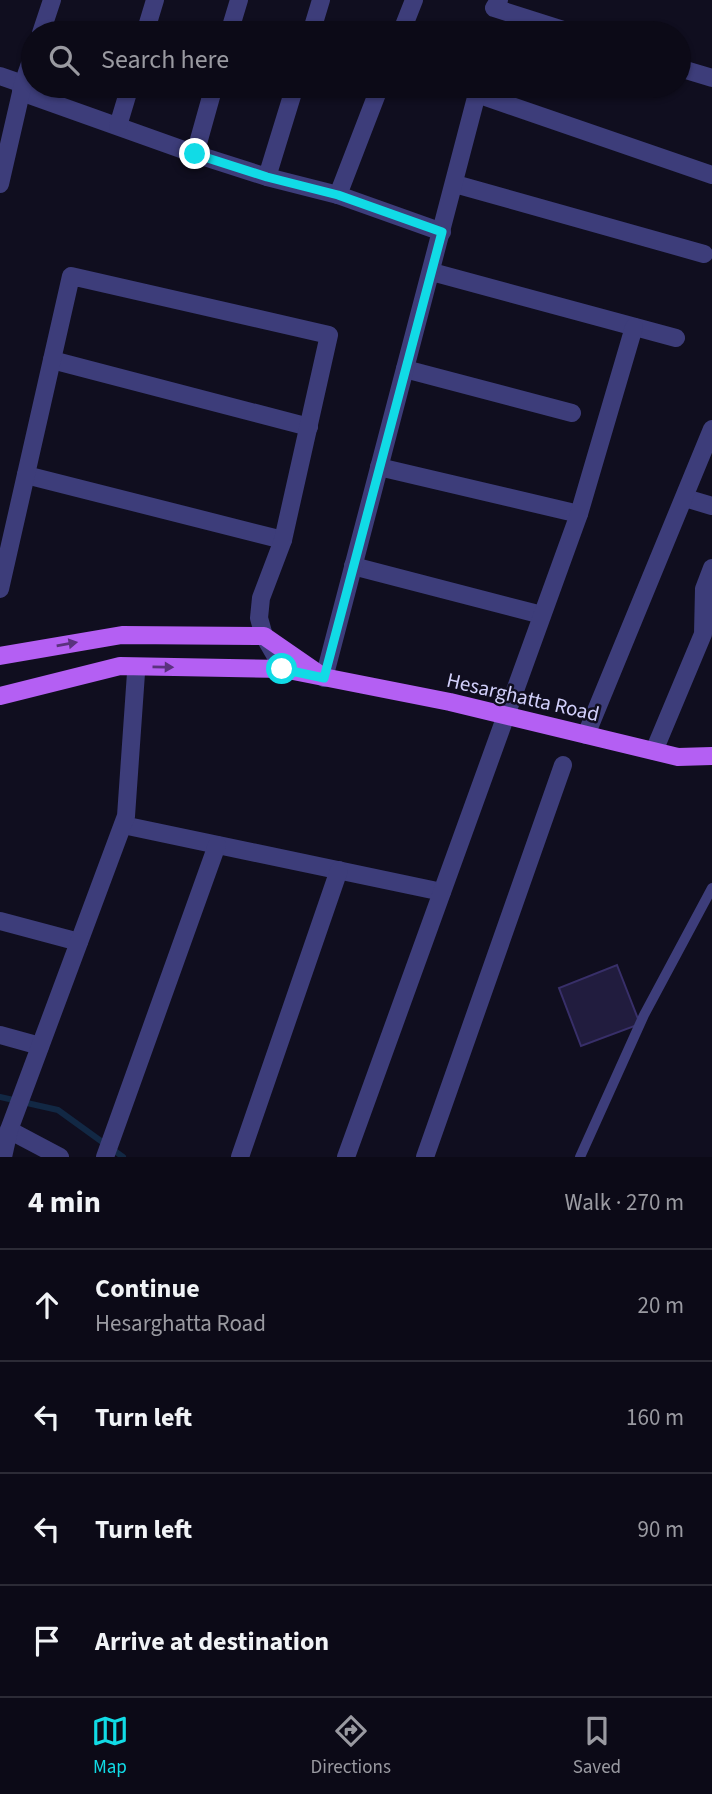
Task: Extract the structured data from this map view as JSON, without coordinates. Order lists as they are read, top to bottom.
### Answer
{
  "streets": {
    "main road": ["Hesarghatta Road"]
  },
  "page": {
    "search": "Search here",
    "heading": ["4 min", "Walk · 270 m"],
    "list": [
      ["Continue", "Hesarghatta Road", "20 m"],
      ["Turn left", "160 m"],
      ["Turn left", "90 m"],
      "Arrive at destination"
    ],
    "nav": ["Map", "Directions", "Saved"]
  }
}
